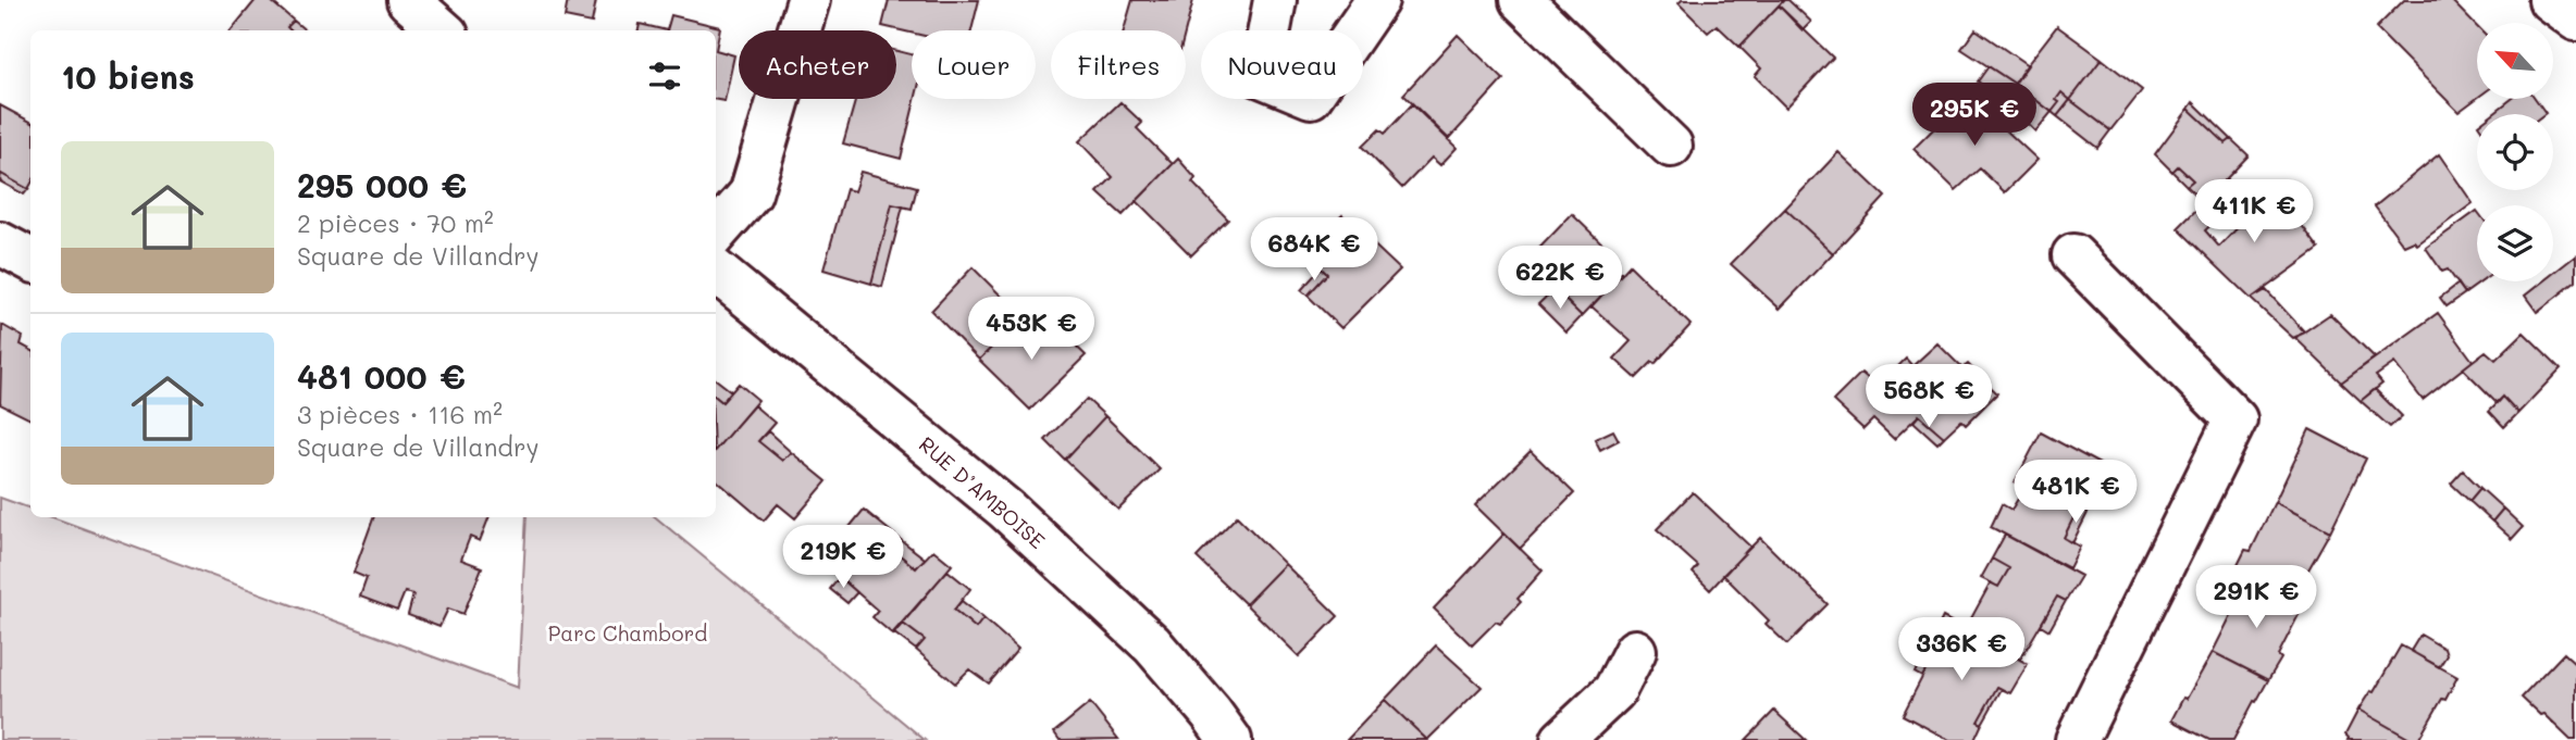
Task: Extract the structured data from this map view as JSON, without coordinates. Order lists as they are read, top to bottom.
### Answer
{
  "streets": {
    "street": ["RUE D’AMBOISE"]
  },
  "parks": ["Parc Chambord"],
  "north": "top left",
  "page": {
    "chip": [
      "Acheter",
      "Louer",
      "Filtres",
      "Nouveau"
    ],
    "heading": "10 biens",
    "price": [
      "295K €",
      "411K €",
      "684K €",
      "622K €",
      "453K €",
      "568K €",
      "481K €",
      "219K €",
      "291K €",
      "336K €"
    ],
    "list": [
      {
        "name": "295 000 €",
        "note": "2 pièces · 70 m² · Square de Villandry"
      },
      {
        "name": "481 000 €",
        "note": "3 pièces · 116 m² · Square de Villandry"
      }
    ]
  }
}
